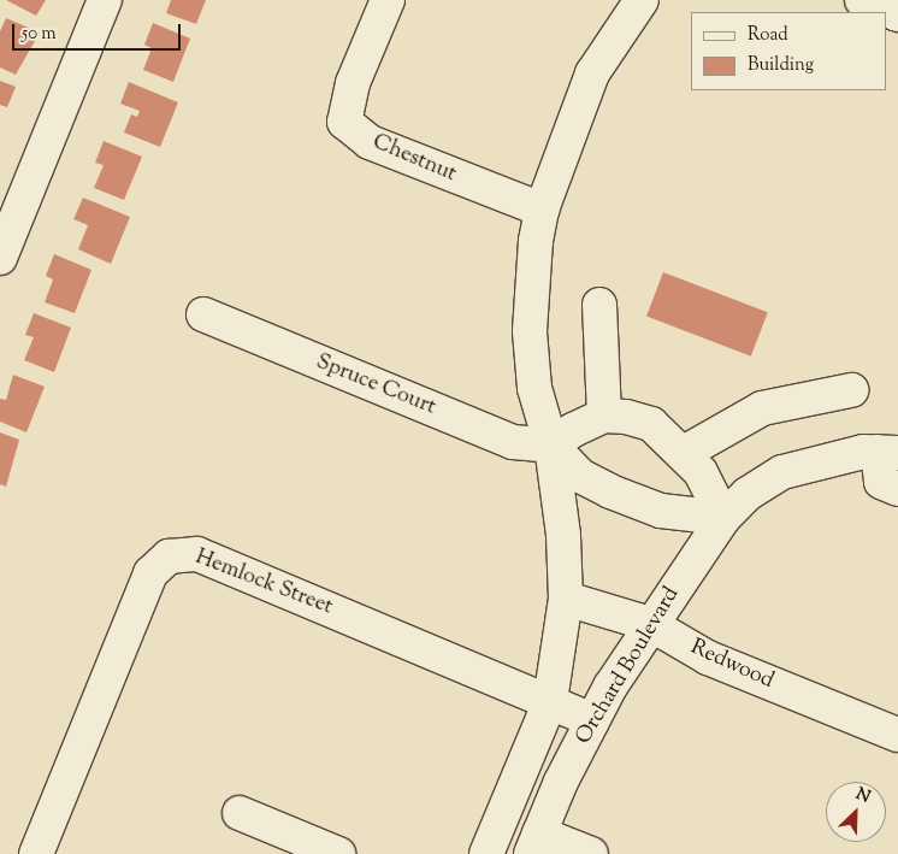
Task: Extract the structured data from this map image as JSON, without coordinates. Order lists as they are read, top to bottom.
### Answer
{
  "streets": {
    "street": [
      "Chestnut",
      "Spruce Court",
      "Hemlock Street",
      "Redwood",
      "Orchard Boulevard"
    ]
  },
  "crossings": [
    ["Hemlock Street", "Orchard Boulevard"],
    ["Redwood", "Orchard Boulevard"]
  ],
  "legend": ["Road", "Building"],
  "scale_bar": "50 m",
  "north": "top right"
}
